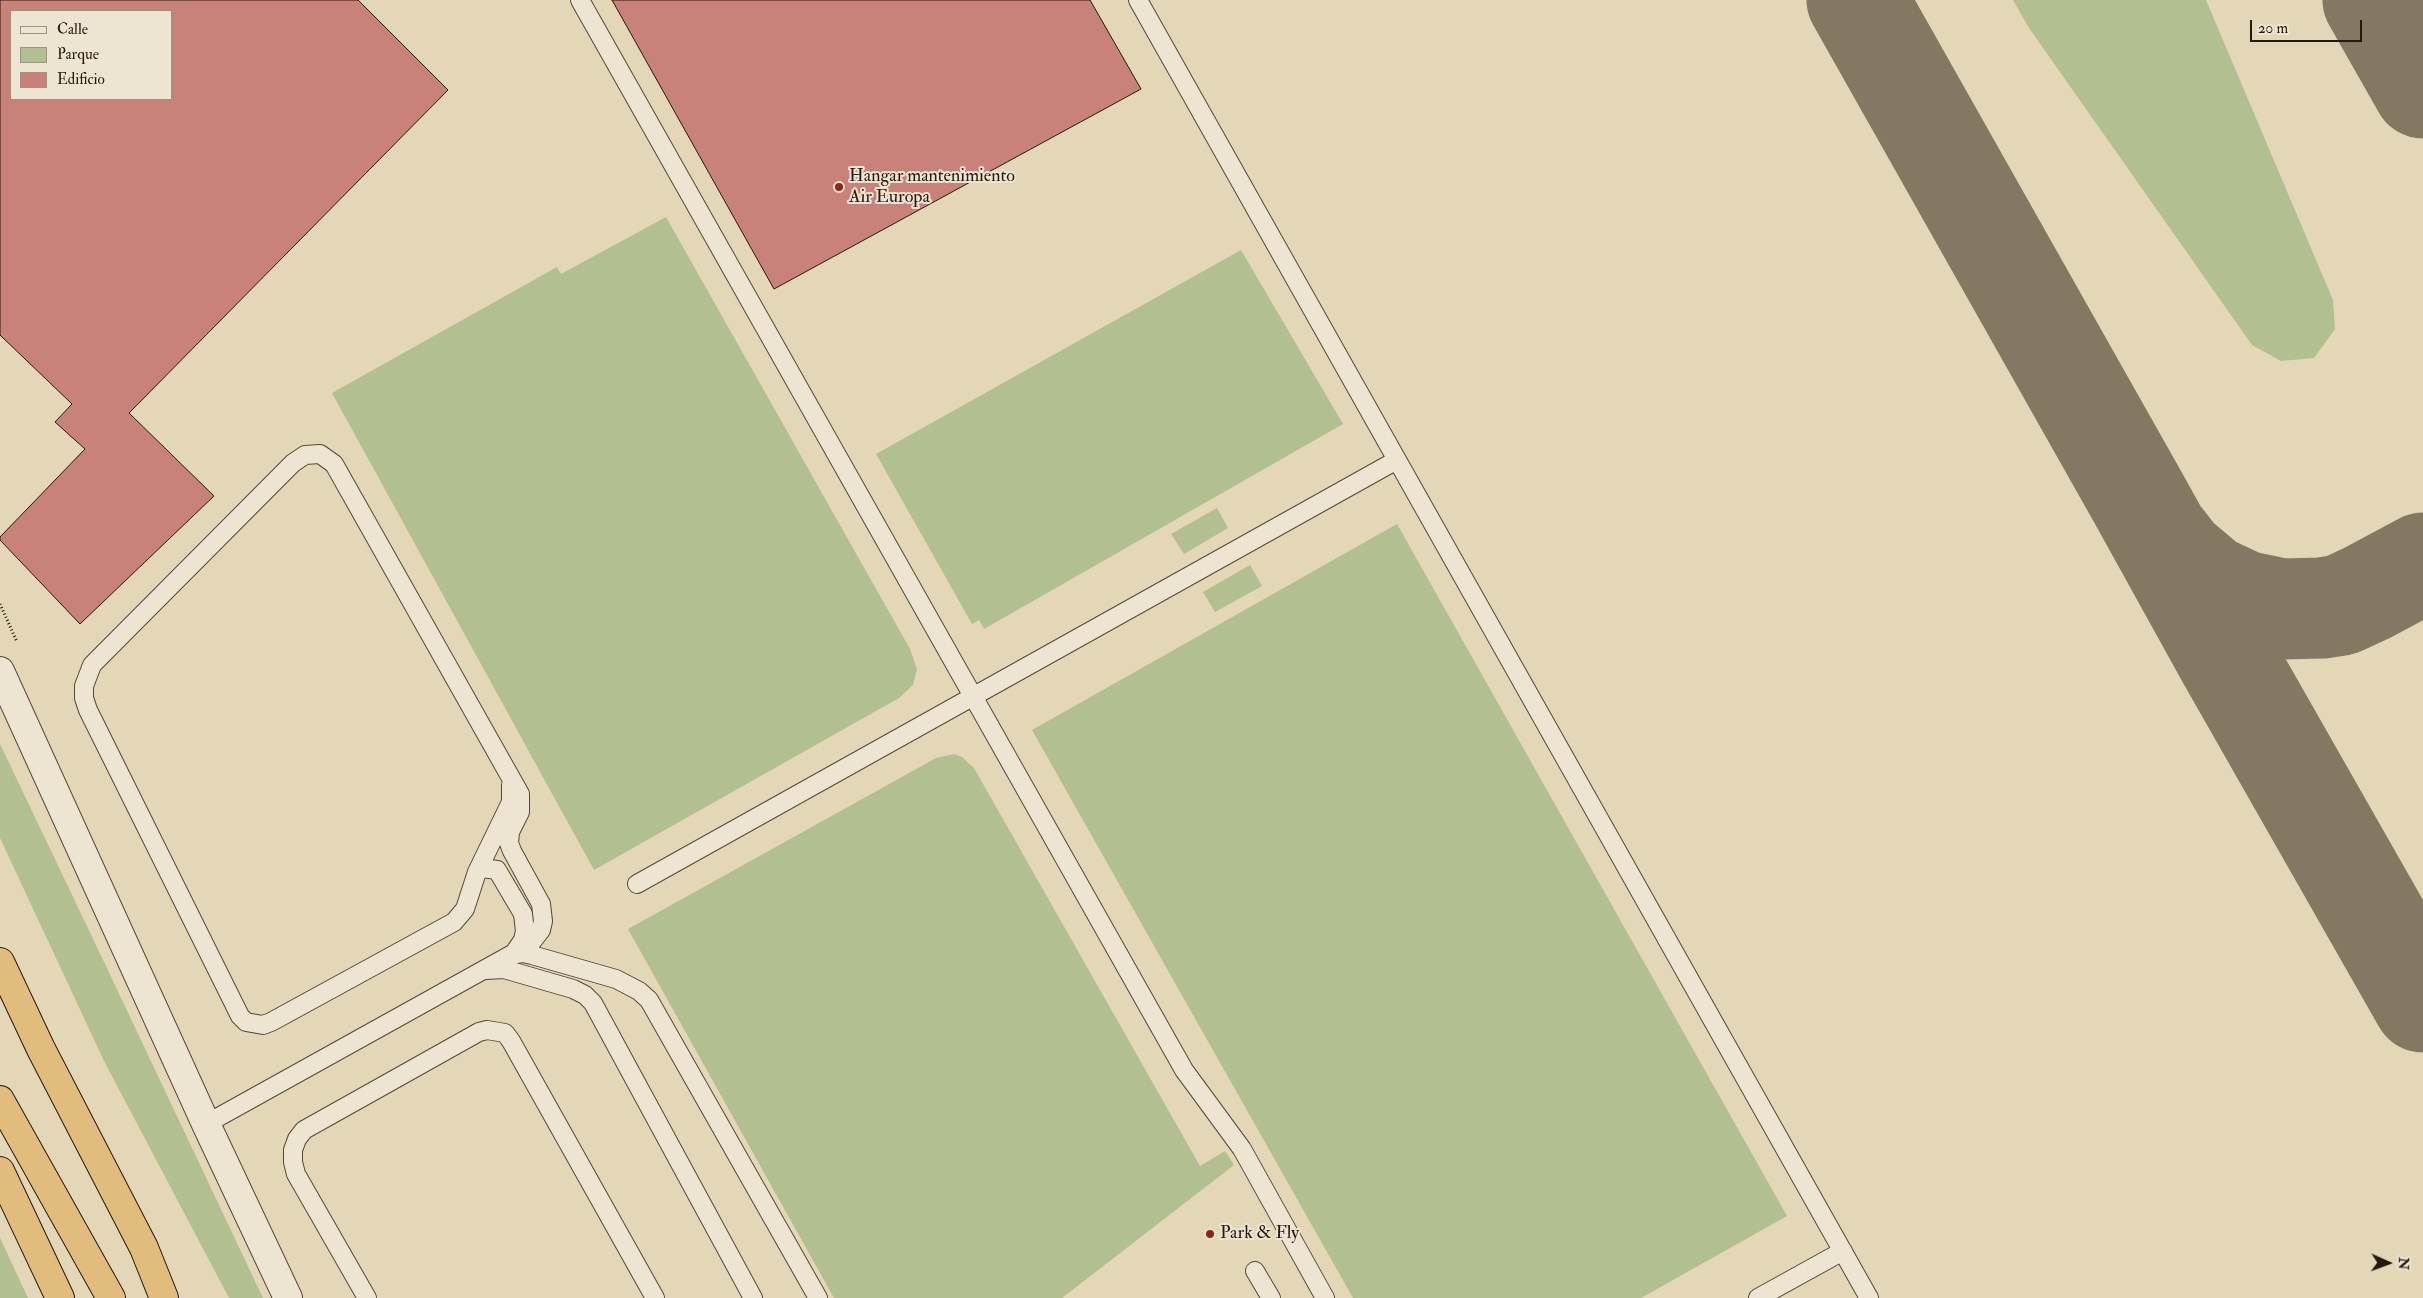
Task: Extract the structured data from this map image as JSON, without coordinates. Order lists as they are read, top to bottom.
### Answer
{
  "places": ["Hangar mantenimiento Air Europa", "Park & Fly"],
  "legend": ["Calle", "Parque", "Edificio"],
  "scale_bar": "20 m",
  "north": "right"
}
